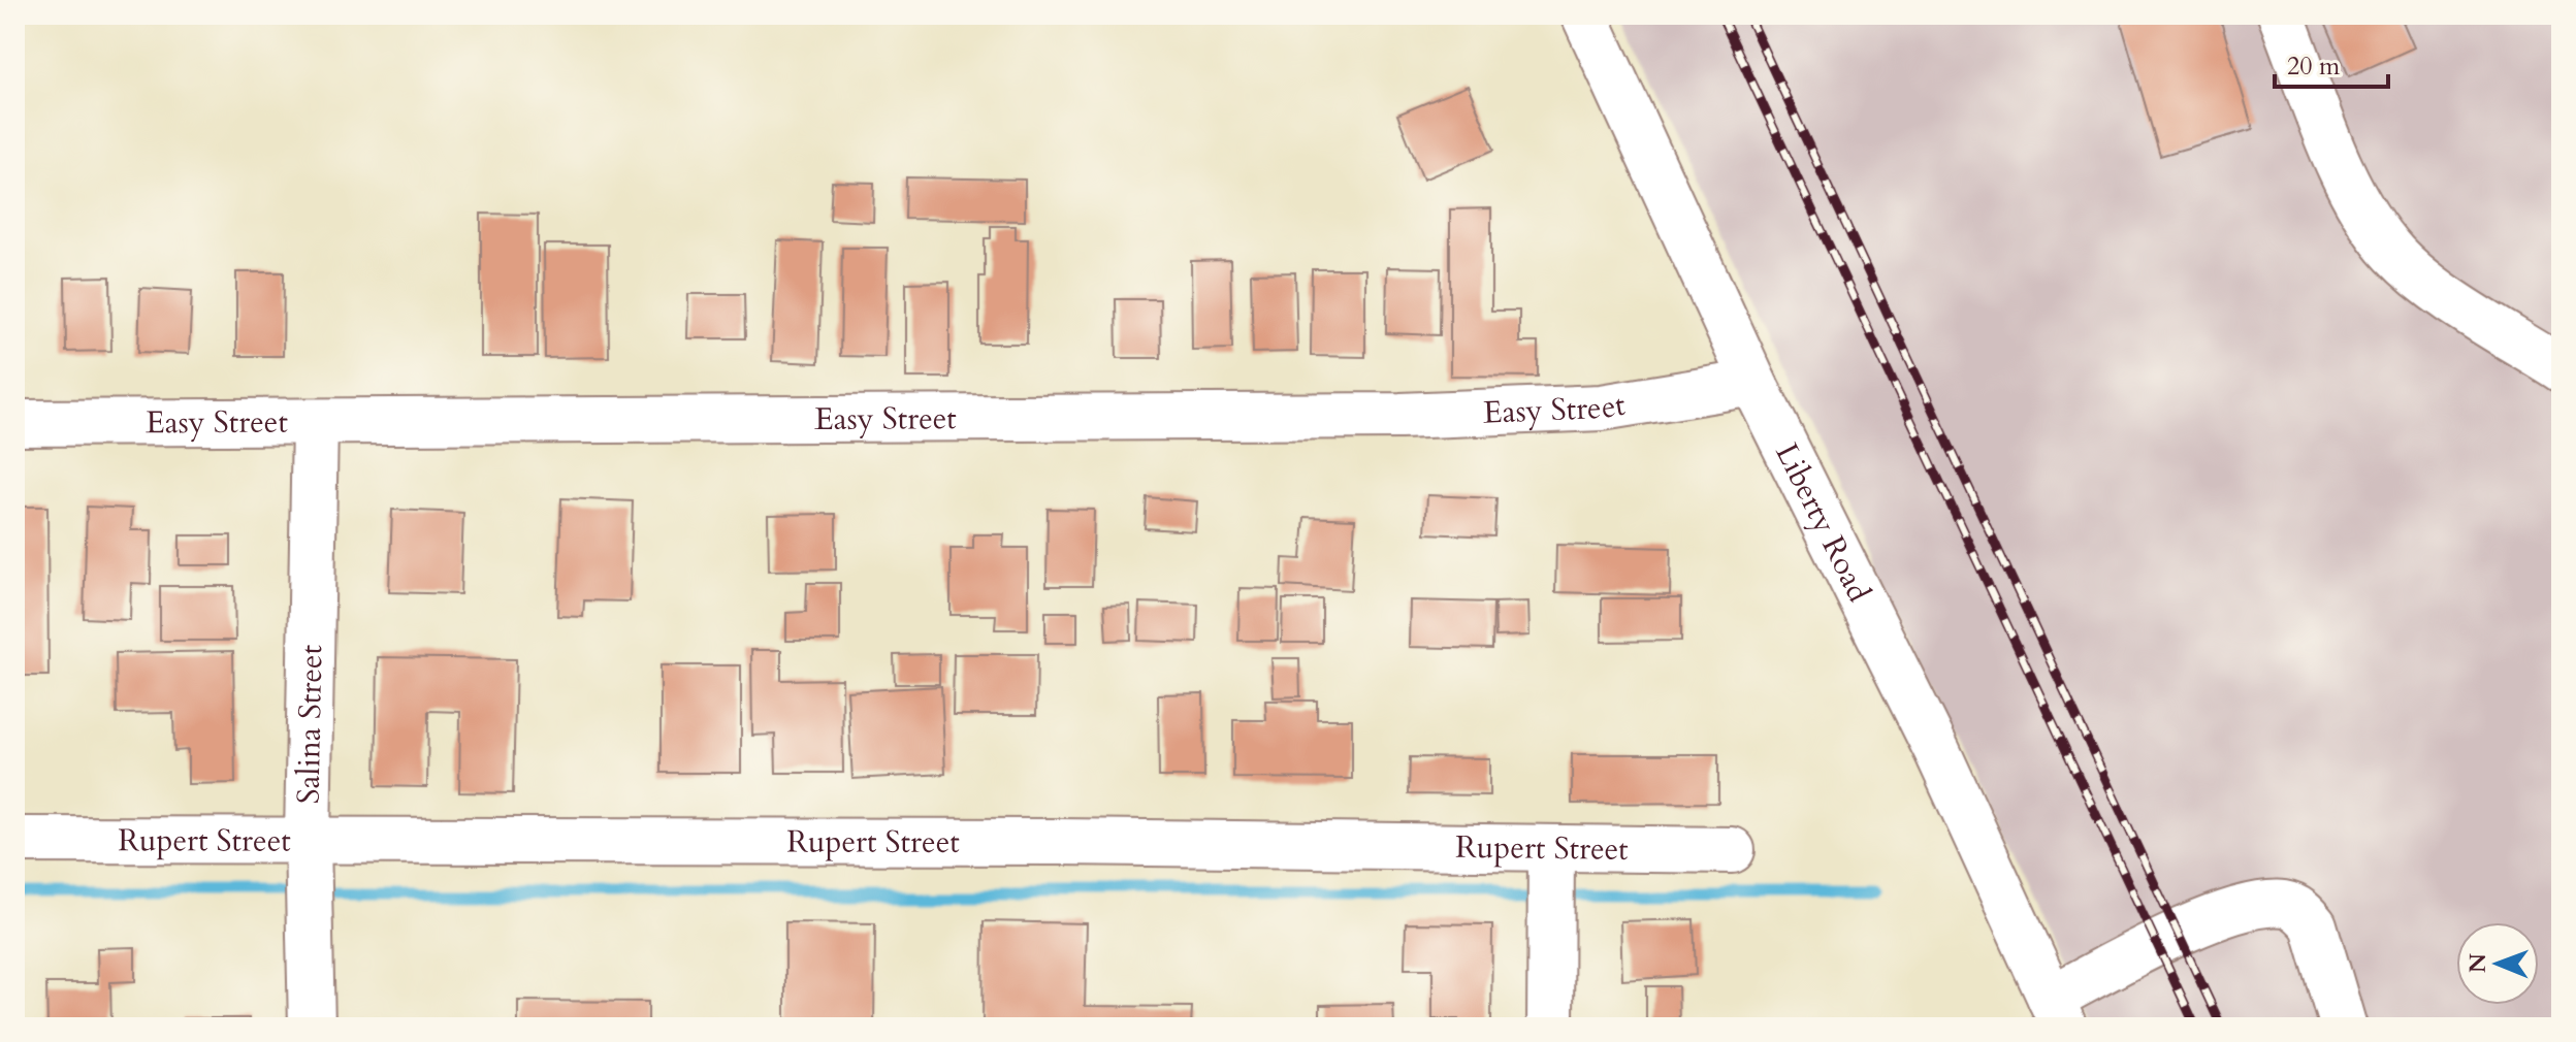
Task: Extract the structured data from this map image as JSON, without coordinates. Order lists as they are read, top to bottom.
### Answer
{
  "streets": {
    "street": [
      "Easy Street",
      "Liberty Road",
      "Salina Street",
      "Rupert Street"
    ]
  },
  "crossings": [
    ["Easy Street", "Liberty Road"],
    ["Easy Street", "Salina Street"],
    ["Salina Street", "Rupert Street"]
  ],
  "scale_bar": "20 m",
  "north": "left"
}
